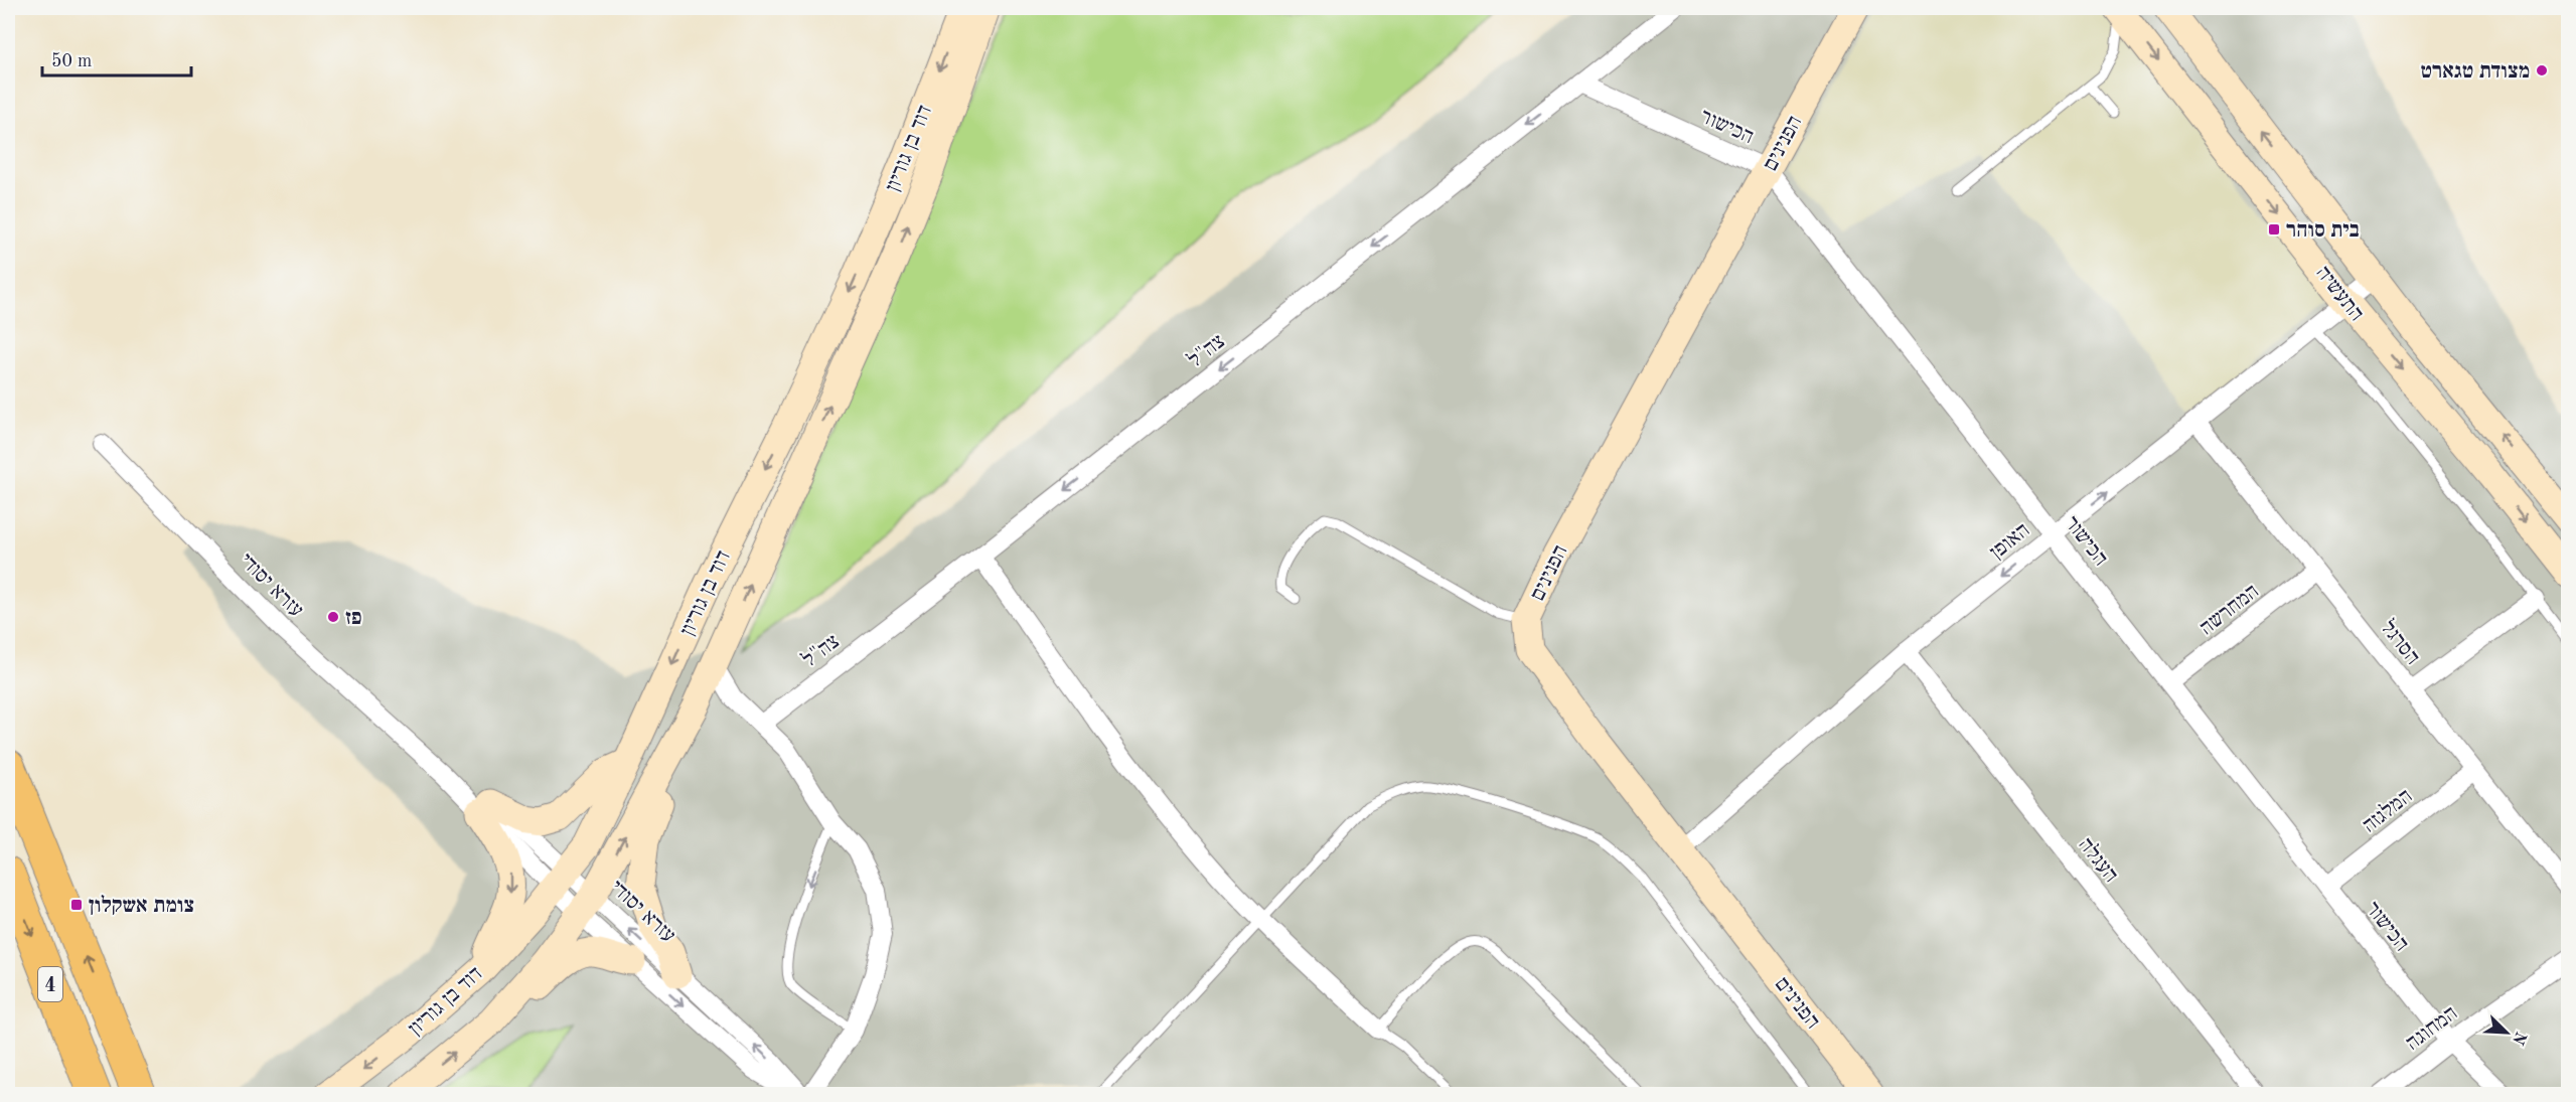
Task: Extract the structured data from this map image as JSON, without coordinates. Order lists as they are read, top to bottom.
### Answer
{
  "streets": {
    "highway": ["4"],
    "main road": ["הפנינים", "דוד בן גוריון", "התעשיה"],
    "street": [
      "הכישור",
      "צה\"ל",
      "האופן",
      "עזרא יסודי",
      "המחרשה",
      "הסרגל",
      "המלגזה",
      "העגלה",
      "המחוגה"
    ]
  },
  "crossings": [
    ["הכישור", "הפנינים"],
    ["הכישור", "צה\"ל"],
    ["הכישור", "האופן"],
    ["הכישור", "המחרשה"],
    ["הכישור", "המלגזה"],
    ["הכישור", "המחוגה"],
    ["הפנינים", "האופן"],
    ["דוד בן גוריון", "עזרא יסודי"],
    ["התעשיה", "האופן"],
    ["האופן", "הסרגל"],
    ["האופן", "העגלה"],
    ["המחרשה", "הסרגל"],
    ["הסרגל", "המלגזה"]
  ],
  "one_way": ["צה\"ל"],
  "places": {
    "other": ["מצודת טגארט", "פז"],
    "transit": ["בית סוהר", "צומת אשקלון"]
  },
  "scale_bar": "50 m",
  "north": "bottom right"
}
